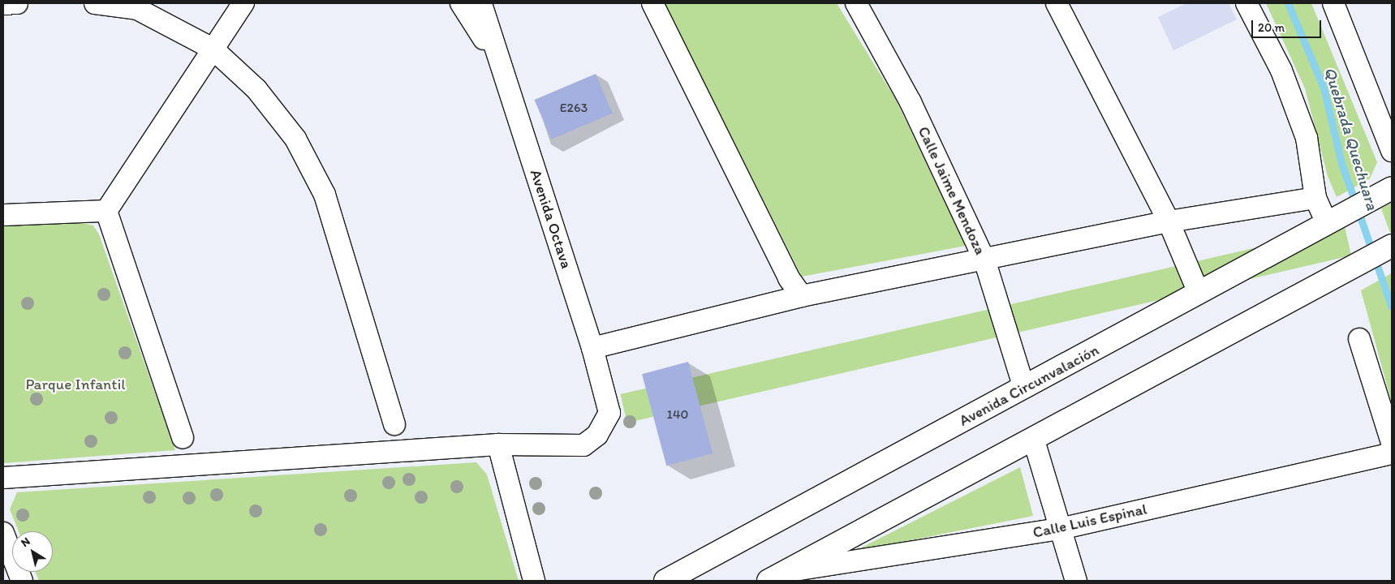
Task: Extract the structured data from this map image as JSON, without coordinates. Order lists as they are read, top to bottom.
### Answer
{
  "streets": {
    "main road": ["Avenida Circunvalación"],
    "street": ["Calle Jaime Mendoza", "Avenida Octava", "Calle Luis Espinal"]
  },
  "crossings": [
    ["Calle Jaime Mendoza", "Avenida Circunvalación"]
  ],
  "water": ["Quebrada Quechuara"],
  "parks": ["Parque Infantil"],
  "house_numbers": ["E263", "140"],
  "scale_bar": "20 m",
  "north": "top left"
}
